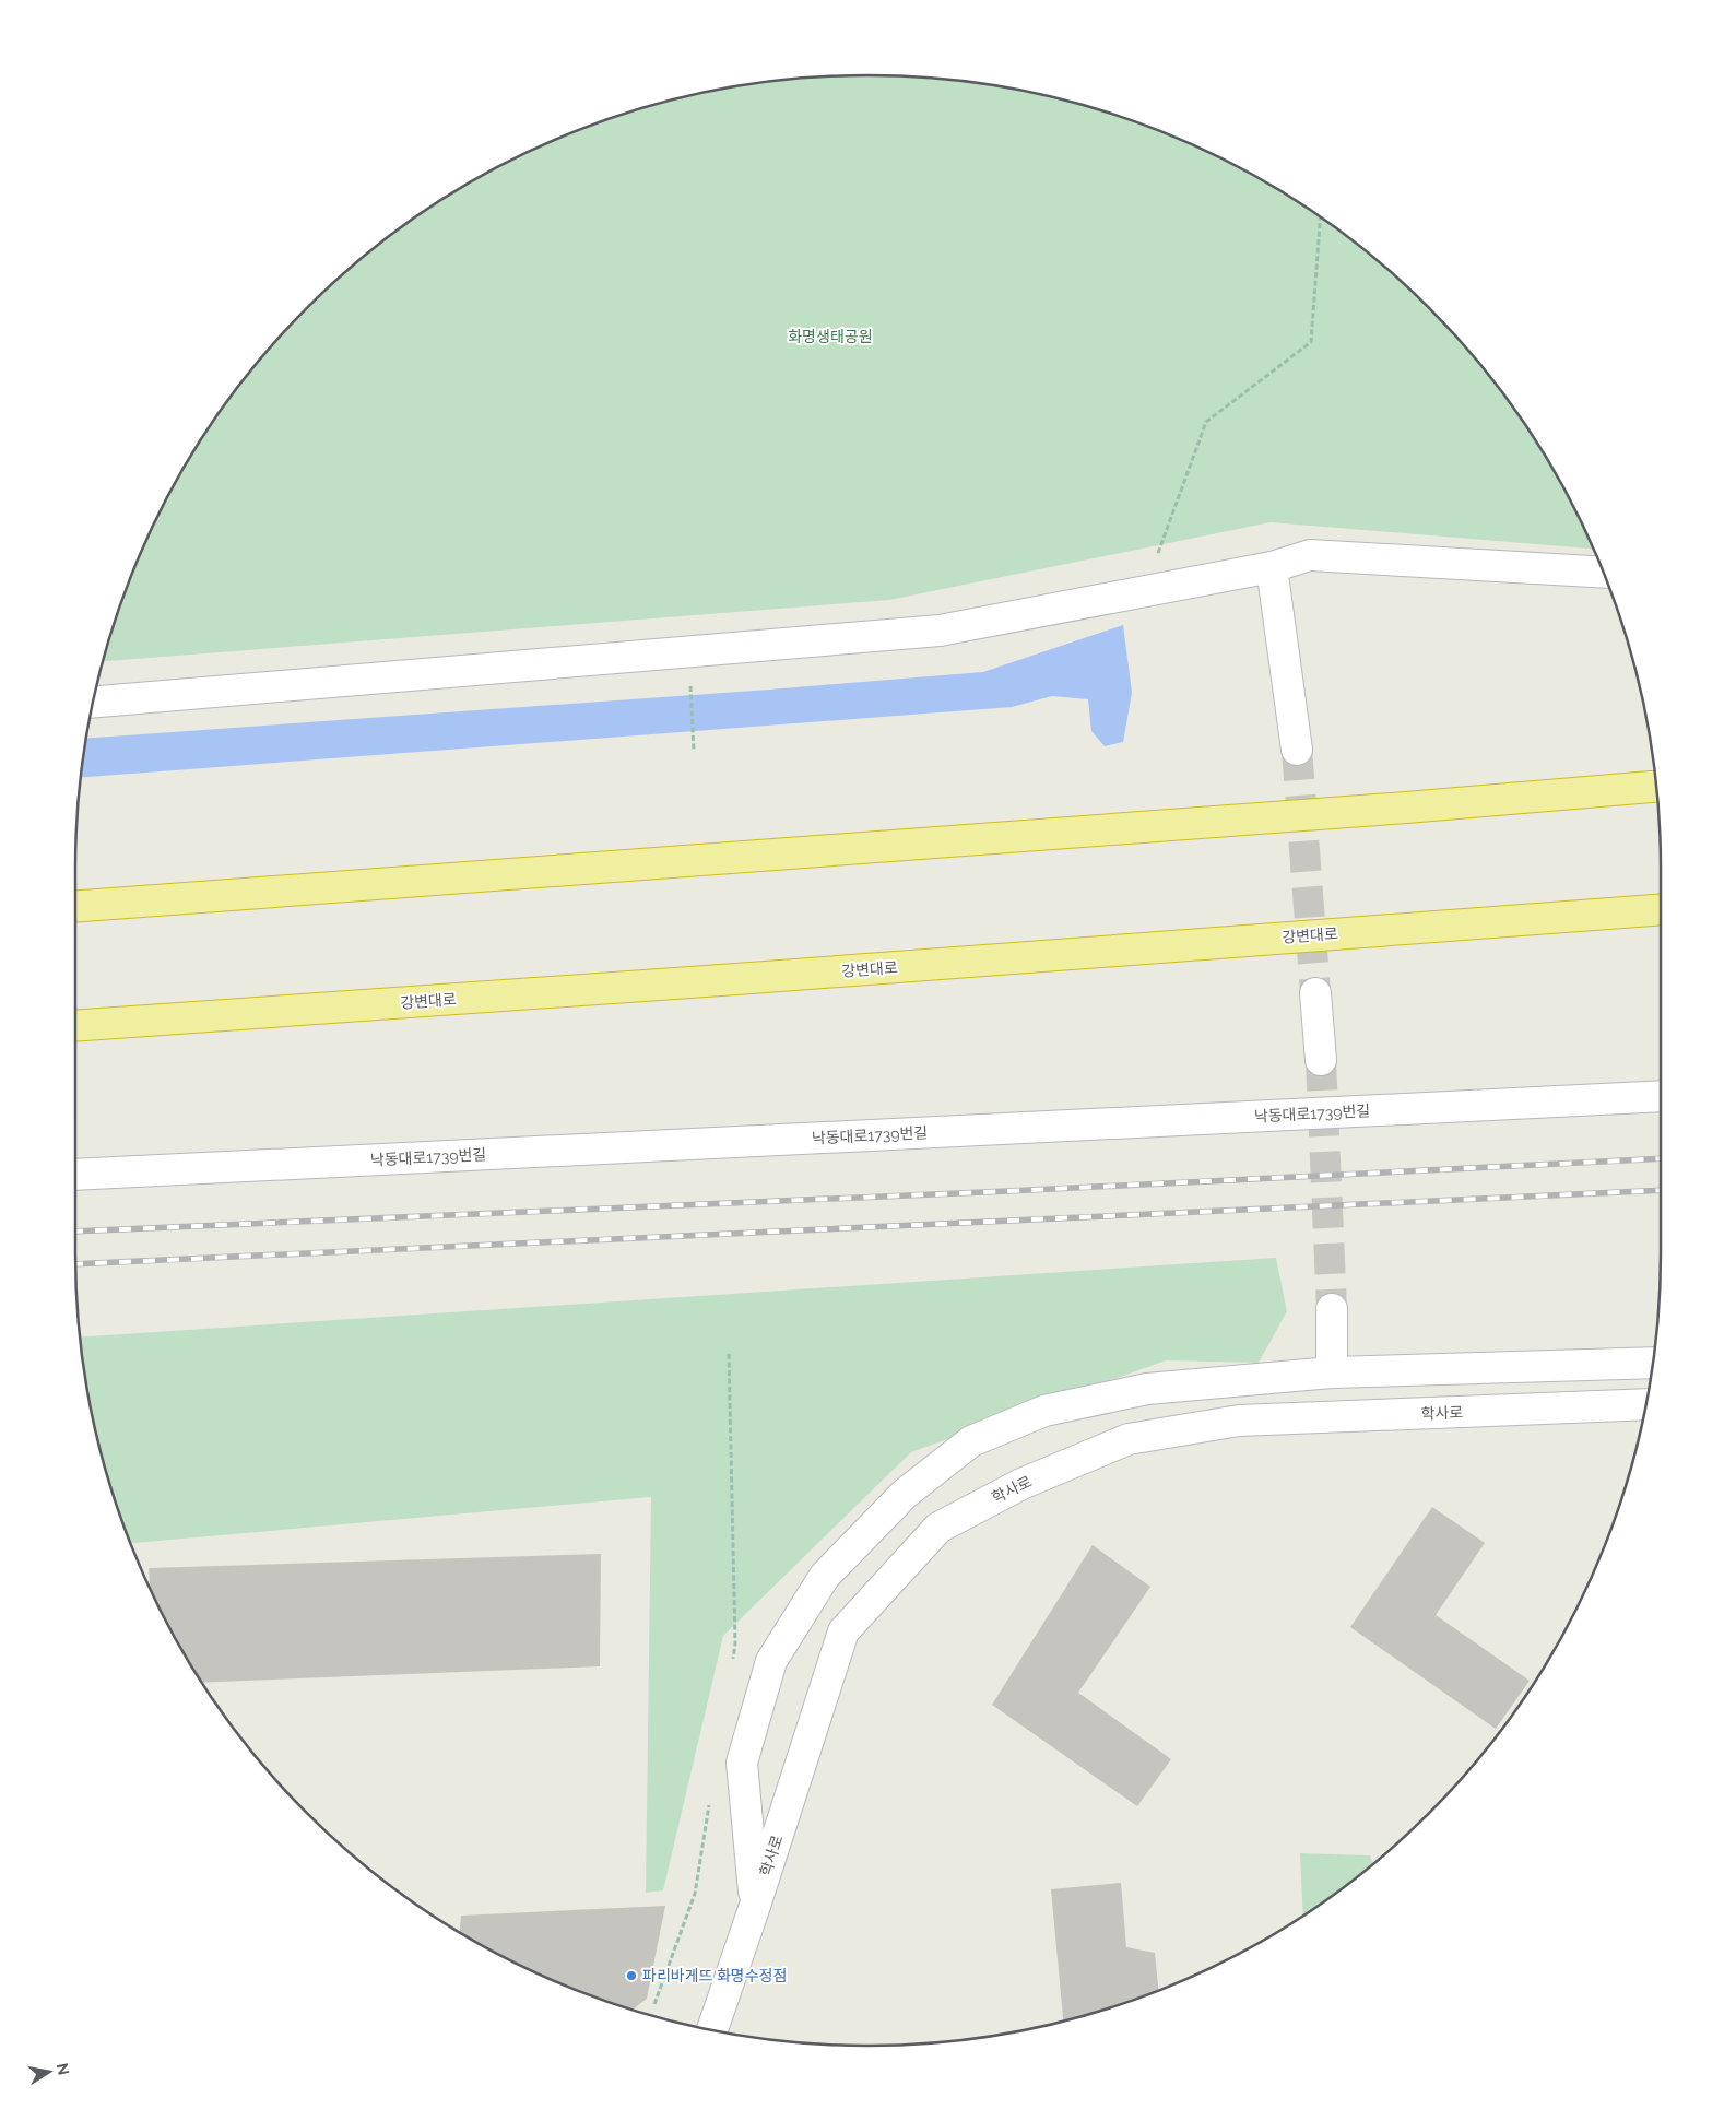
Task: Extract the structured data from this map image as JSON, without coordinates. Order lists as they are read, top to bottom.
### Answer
{
  "streets": {
    "highway": ["강변대로"],
    "street": ["낙동대로1739번길", "학사로"]
  },
  "parks": ["화명생태공원"],
  "places": ["파리바게뜨 화명수정점"],
  "north": "right"
}
